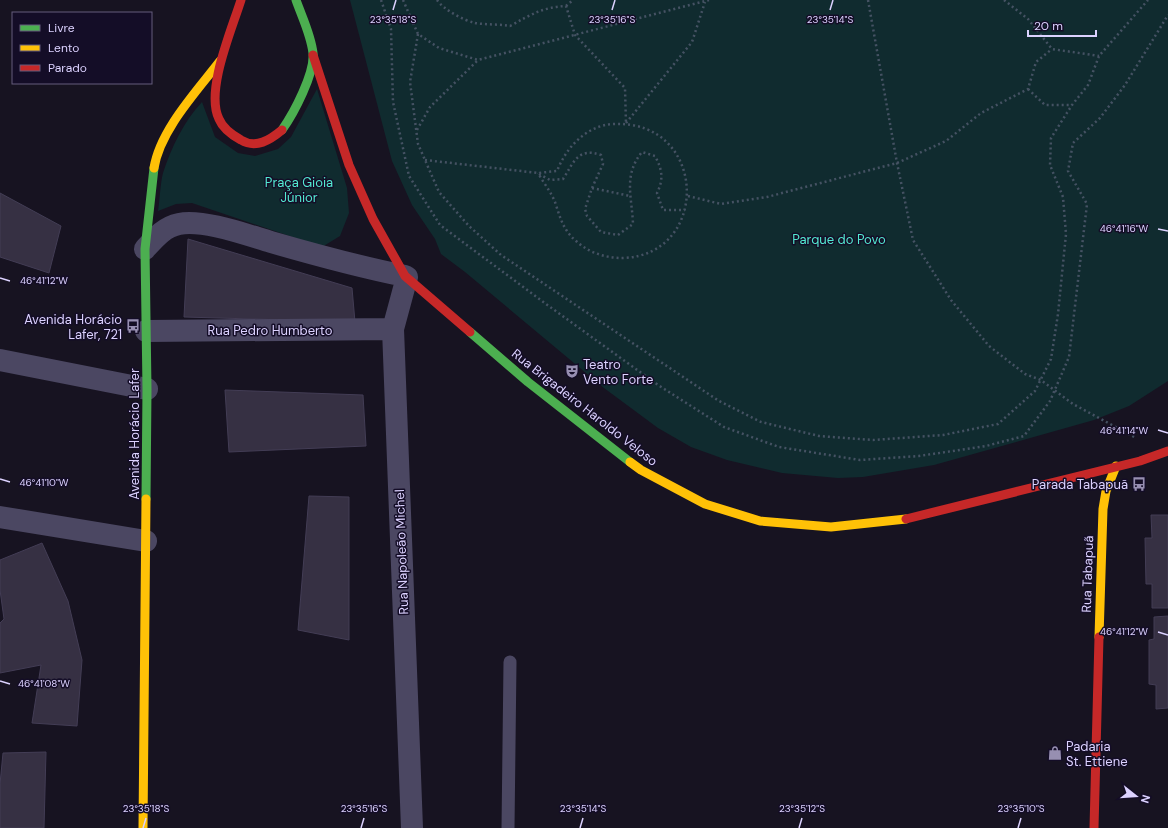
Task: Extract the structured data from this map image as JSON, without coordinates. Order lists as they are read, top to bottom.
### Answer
{
  "streets": {
    "street": [
      "Rua Pedro Humberto",
      "Rua Brigadeiro Haroldo Veloso",
      "Avenida Horácio Lafer",
      "Rua Napoleão Michel",
      "Rua Tabapuã"
    ]
  },
  "crossings": [
    ["Rua Pedro Humberto", "Avenida Horácio Lafer"],
    ["Rua Pedro Humberto", "Rua Napoleão Michel"],
    ["Rua Brigadeiro Haroldo Veloso", "Rua Napoleão Michel"],
    ["Rua Brigadeiro Haroldo Veloso", "Rua Tabapuã"]
  ],
  "parks": ["Praça Gioia Júnior", "Parque do Povo"],
  "places": {
    "bus stop": ["Avenida Horácio Lafer, 721", "Parada Tabapuã"],
    "theatre": ["Teatro Vento Forte"],
    "shop": ["Padaria St. Ettiene"]
  },
  "legend": ["Livre", "Lento", "Parado"],
  "scale_bar": "20 m",
  "north": "right",
  "coordinates": [
    "23°35'18\"S",
    "23°35'16\"S",
    "23°35'14\"S",
    "46°41'16\"W",
    "46°41'12\"W",
    "46°41'14\"W",
    "46°41'10\"W",
    "46°41'08\"W",
    "23°35'12\"S",
    "23°35'10\"S"
  ]
}
